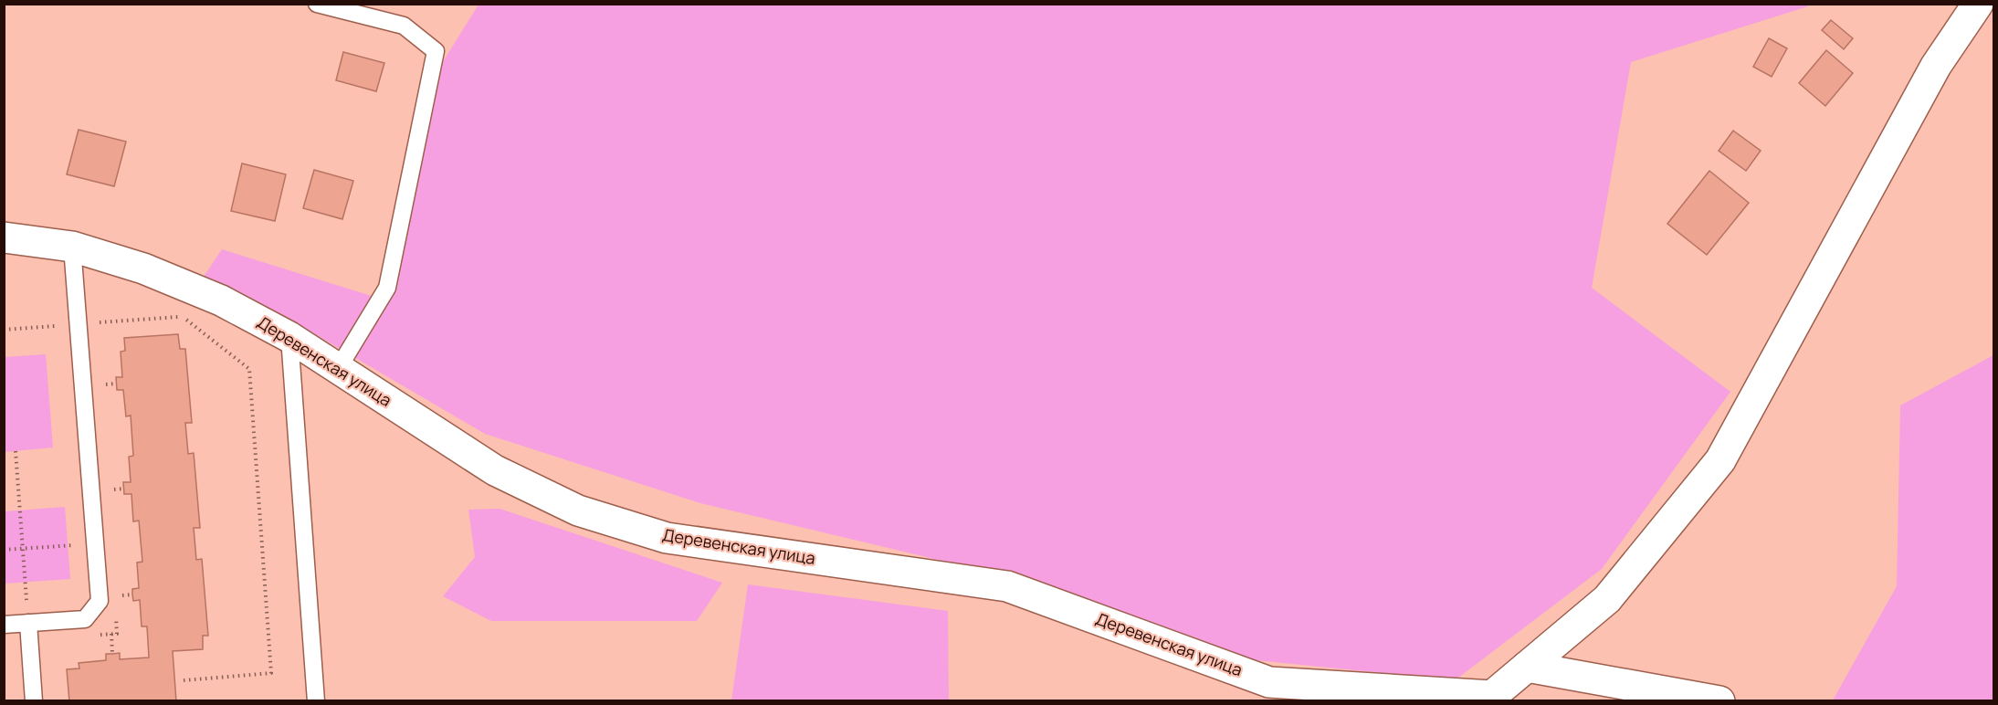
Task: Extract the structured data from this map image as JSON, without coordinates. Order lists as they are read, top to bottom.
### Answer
{
  "streets": {
    "street": ["Деревенская улица"]
  }
}
